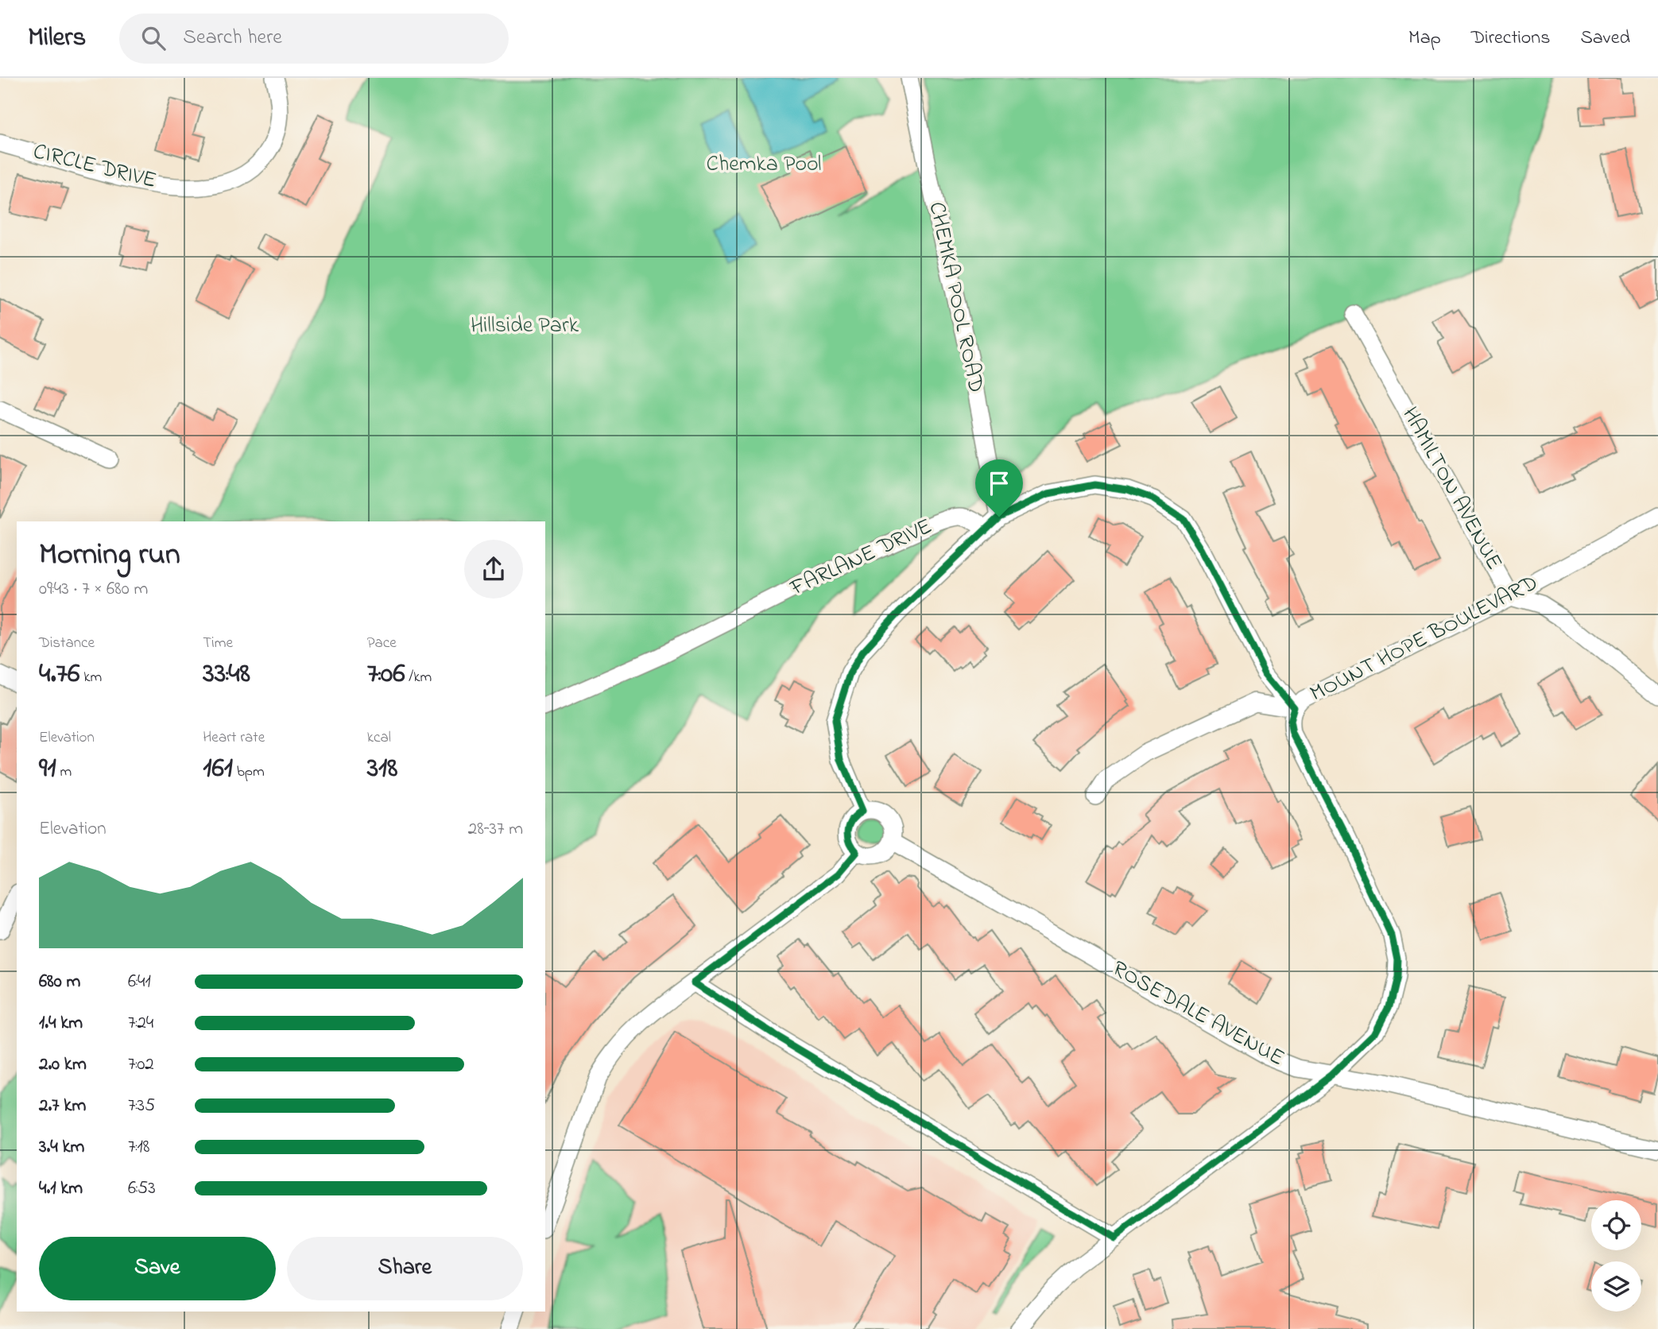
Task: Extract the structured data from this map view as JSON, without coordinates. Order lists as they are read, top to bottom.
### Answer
{
  "streets": {
    "street": [
      "CIRCLE DRIVE",
      "CHEMKA POOL ROAD",
      "HAMILTON AVENUE",
      "FARLANE DRIVE",
      "MOUNT HOPE BOULEVARD",
      "ROSEDALE AVENUE"
    ]
  },
  "crossings": [
    ["HAMILTON AVENUE", "MOUNT HOPE BOULEVARD"],
    ["MOUNT HOPE BOULEVARD", "ROSEDALE AVENUE"]
  ],
  "parks": ["Chemka Pool", "Hillside Park"],
  "page": {
    "header": "Milers",
    "search": "Search here",
    "nav": ["Map", "Directions", "Saved"],
    "heading": ["Morning run", "09:43 · 7 × 680 m"],
    "stats": [
      ["Distance", "4.76 km"],
      ["Time", "33:48"],
      ["Pace", "7:06 /km"],
      ["Elevation", "91 m"],
      ["Heart rate", "161 bpm"],
      ["kcal", "318"]
    ],
    "chart": ["Elevation", "28–37 m"],
    "list": [
      {
        "name": "680 m",
        "note": "6:41"
      },
      {
        "name": "1.4 km",
        "note": "7:24"
      },
      {
        "name": "2.0 km",
        "note": "7:02"
      },
      {
        "name": "2.7 km",
        "note": "7:35"
      },
      {
        "name": "3.4 km",
        "note": "7:18"
      },
      {
        "name": "4.1 km",
        "note": "6:53"
      }
    ],
    "buttons": ["Save", "Share"]
  }
}
